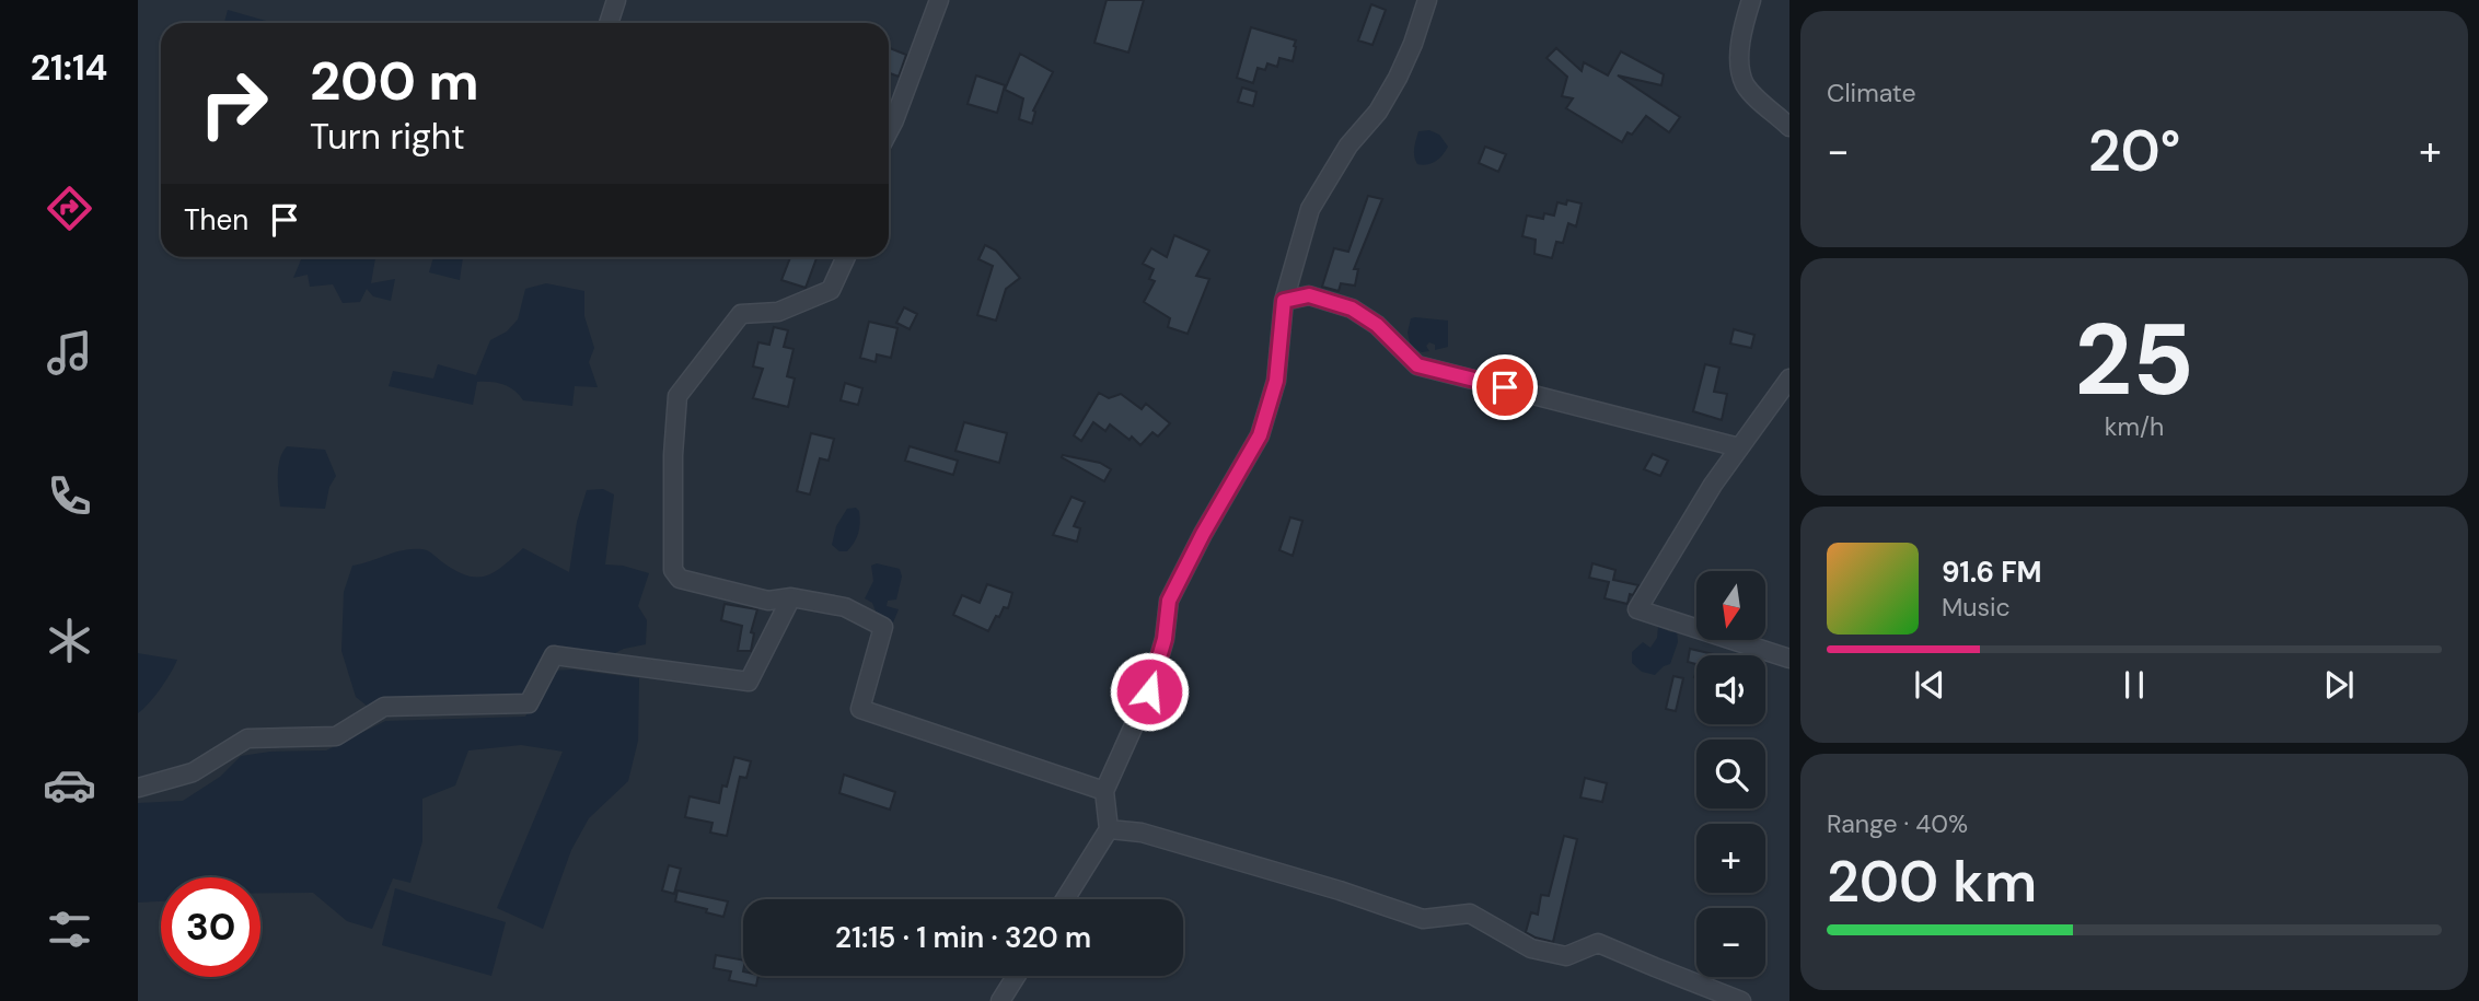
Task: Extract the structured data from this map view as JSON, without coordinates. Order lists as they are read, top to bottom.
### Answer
{
  "north": "bottom",
  "page": {
    "tabs": "21:14",
    "tile": [
      "Climate",
      ["25", "km/h"],
      ["Range · 40%", "200 km"]
    ],
    "turn": ["200 m", "Turn right"],
    "heat": ["−", "20°", "+"],
    "then": "Then",
    "song": ["91.6 FM", "Music"],
    "map_buttons": ["+", "−"],
    "limit": "30",
    "trip": "21:15 · 1 min · 320 m"
  }
}
